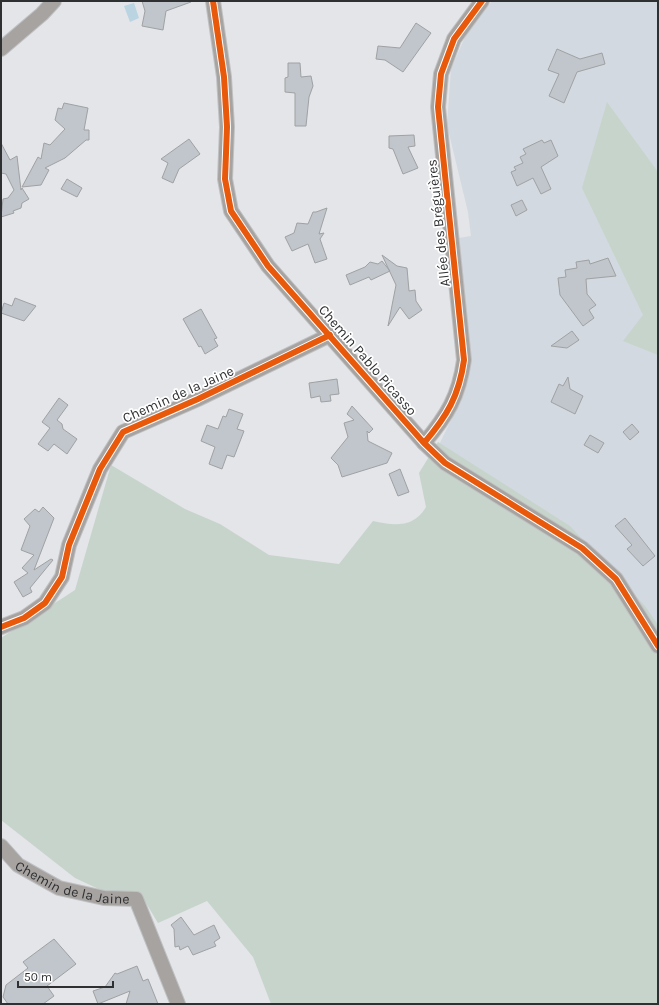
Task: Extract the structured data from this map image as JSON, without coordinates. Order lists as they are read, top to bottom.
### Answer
{
  "streets": {
    "street": ["Allée des Bréguières", "Chemin Pablo Picasso", "Chemin de la Jaine"]
  },
  "crossings": [
    ["Allée des Bréguières", "Chemin Pablo Picasso"],
    ["Chemin Pablo Picasso", "Chemin de la Jaine"]
  ],
  "scale_bar": "50 m"
}
